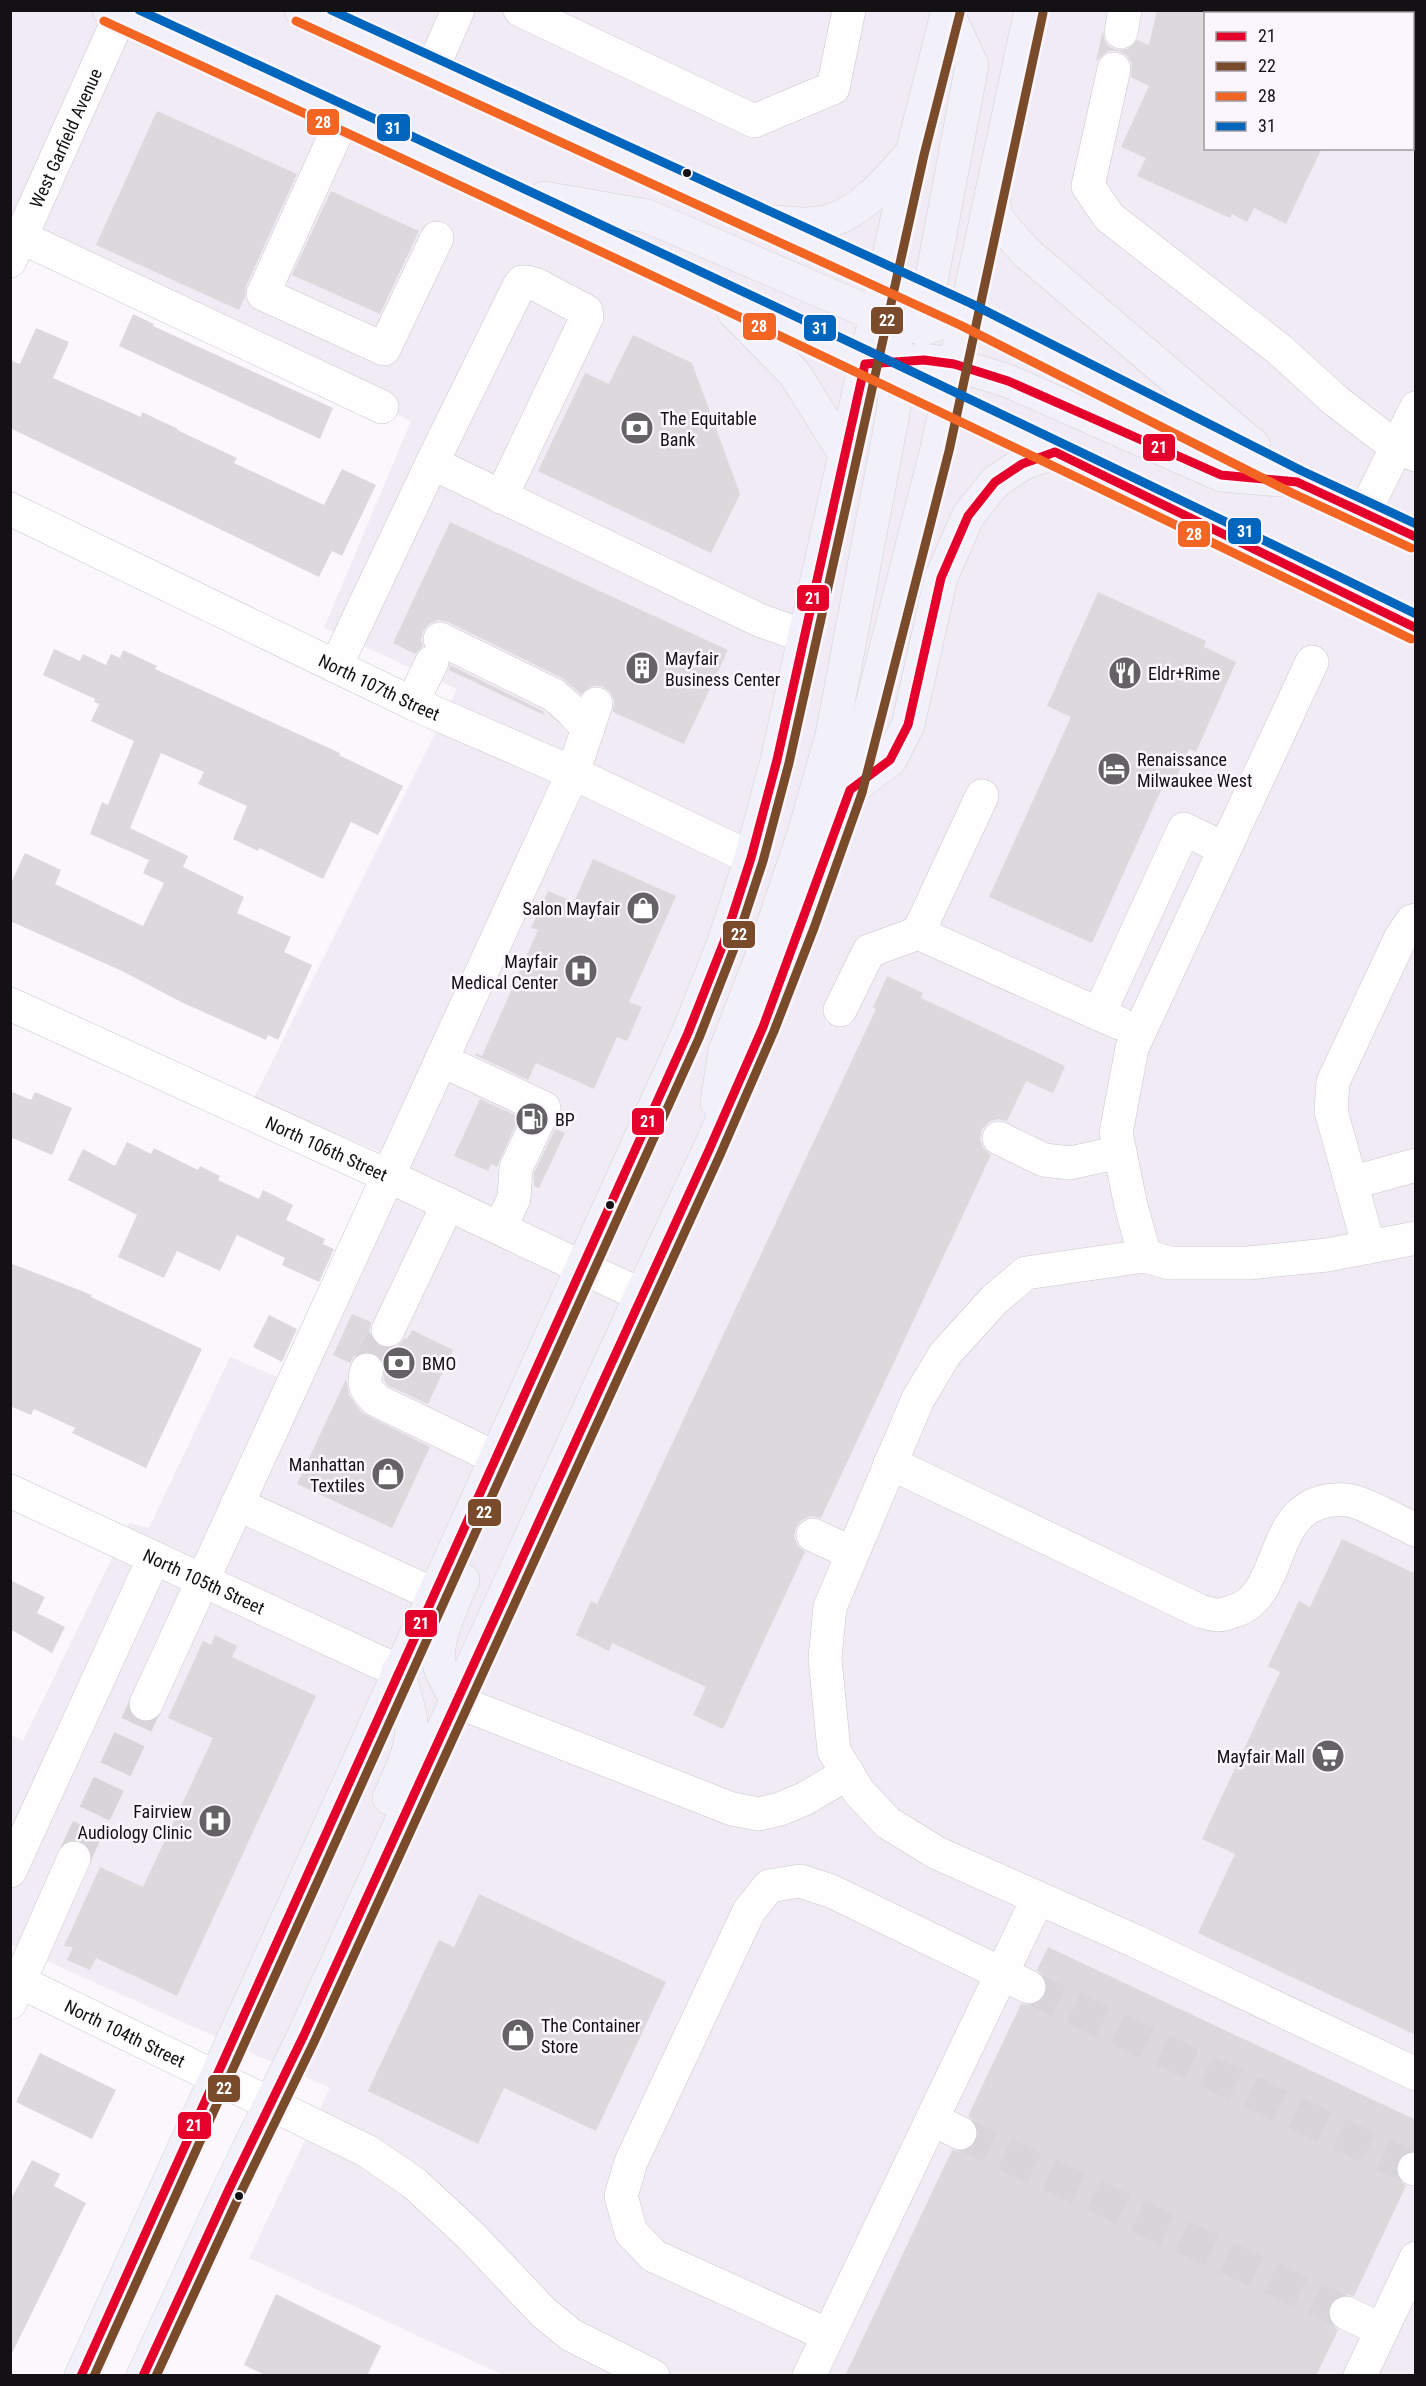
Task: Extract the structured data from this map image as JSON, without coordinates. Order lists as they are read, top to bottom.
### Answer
{
  "streets": {
    "street": [
      "West Garfield Avenue",
      "North 107th Street",
      "North 106th Street",
      "North 105th Street",
      "North 104th Street"
    ]
  },
  "places": {
    "bank": ["The Equitable Bank", "BMO"],
    "building": ["Mayfair Business Center"],
    "restaurant": ["Eldr+Rime"],
    "hotel": ["Renaissance Milwaukee West"],
    "shop": ["Salon Mayfair", "Manhattan Textiles", "The Container Store"],
    "hospital": ["Mayfair Medical Center", "Fairview Audiology Clinic"],
    "fuel station": ["BP"],
    "supermarket": ["Mayfair Mall"]
  },
  "lines": [
    "transit line 31",
    "transit line 22",
    "transit line 28",
    "transit line 21"
  ],
  "legend": [
    "21",
    "22",
    "28",
    "31"
  ]
}
